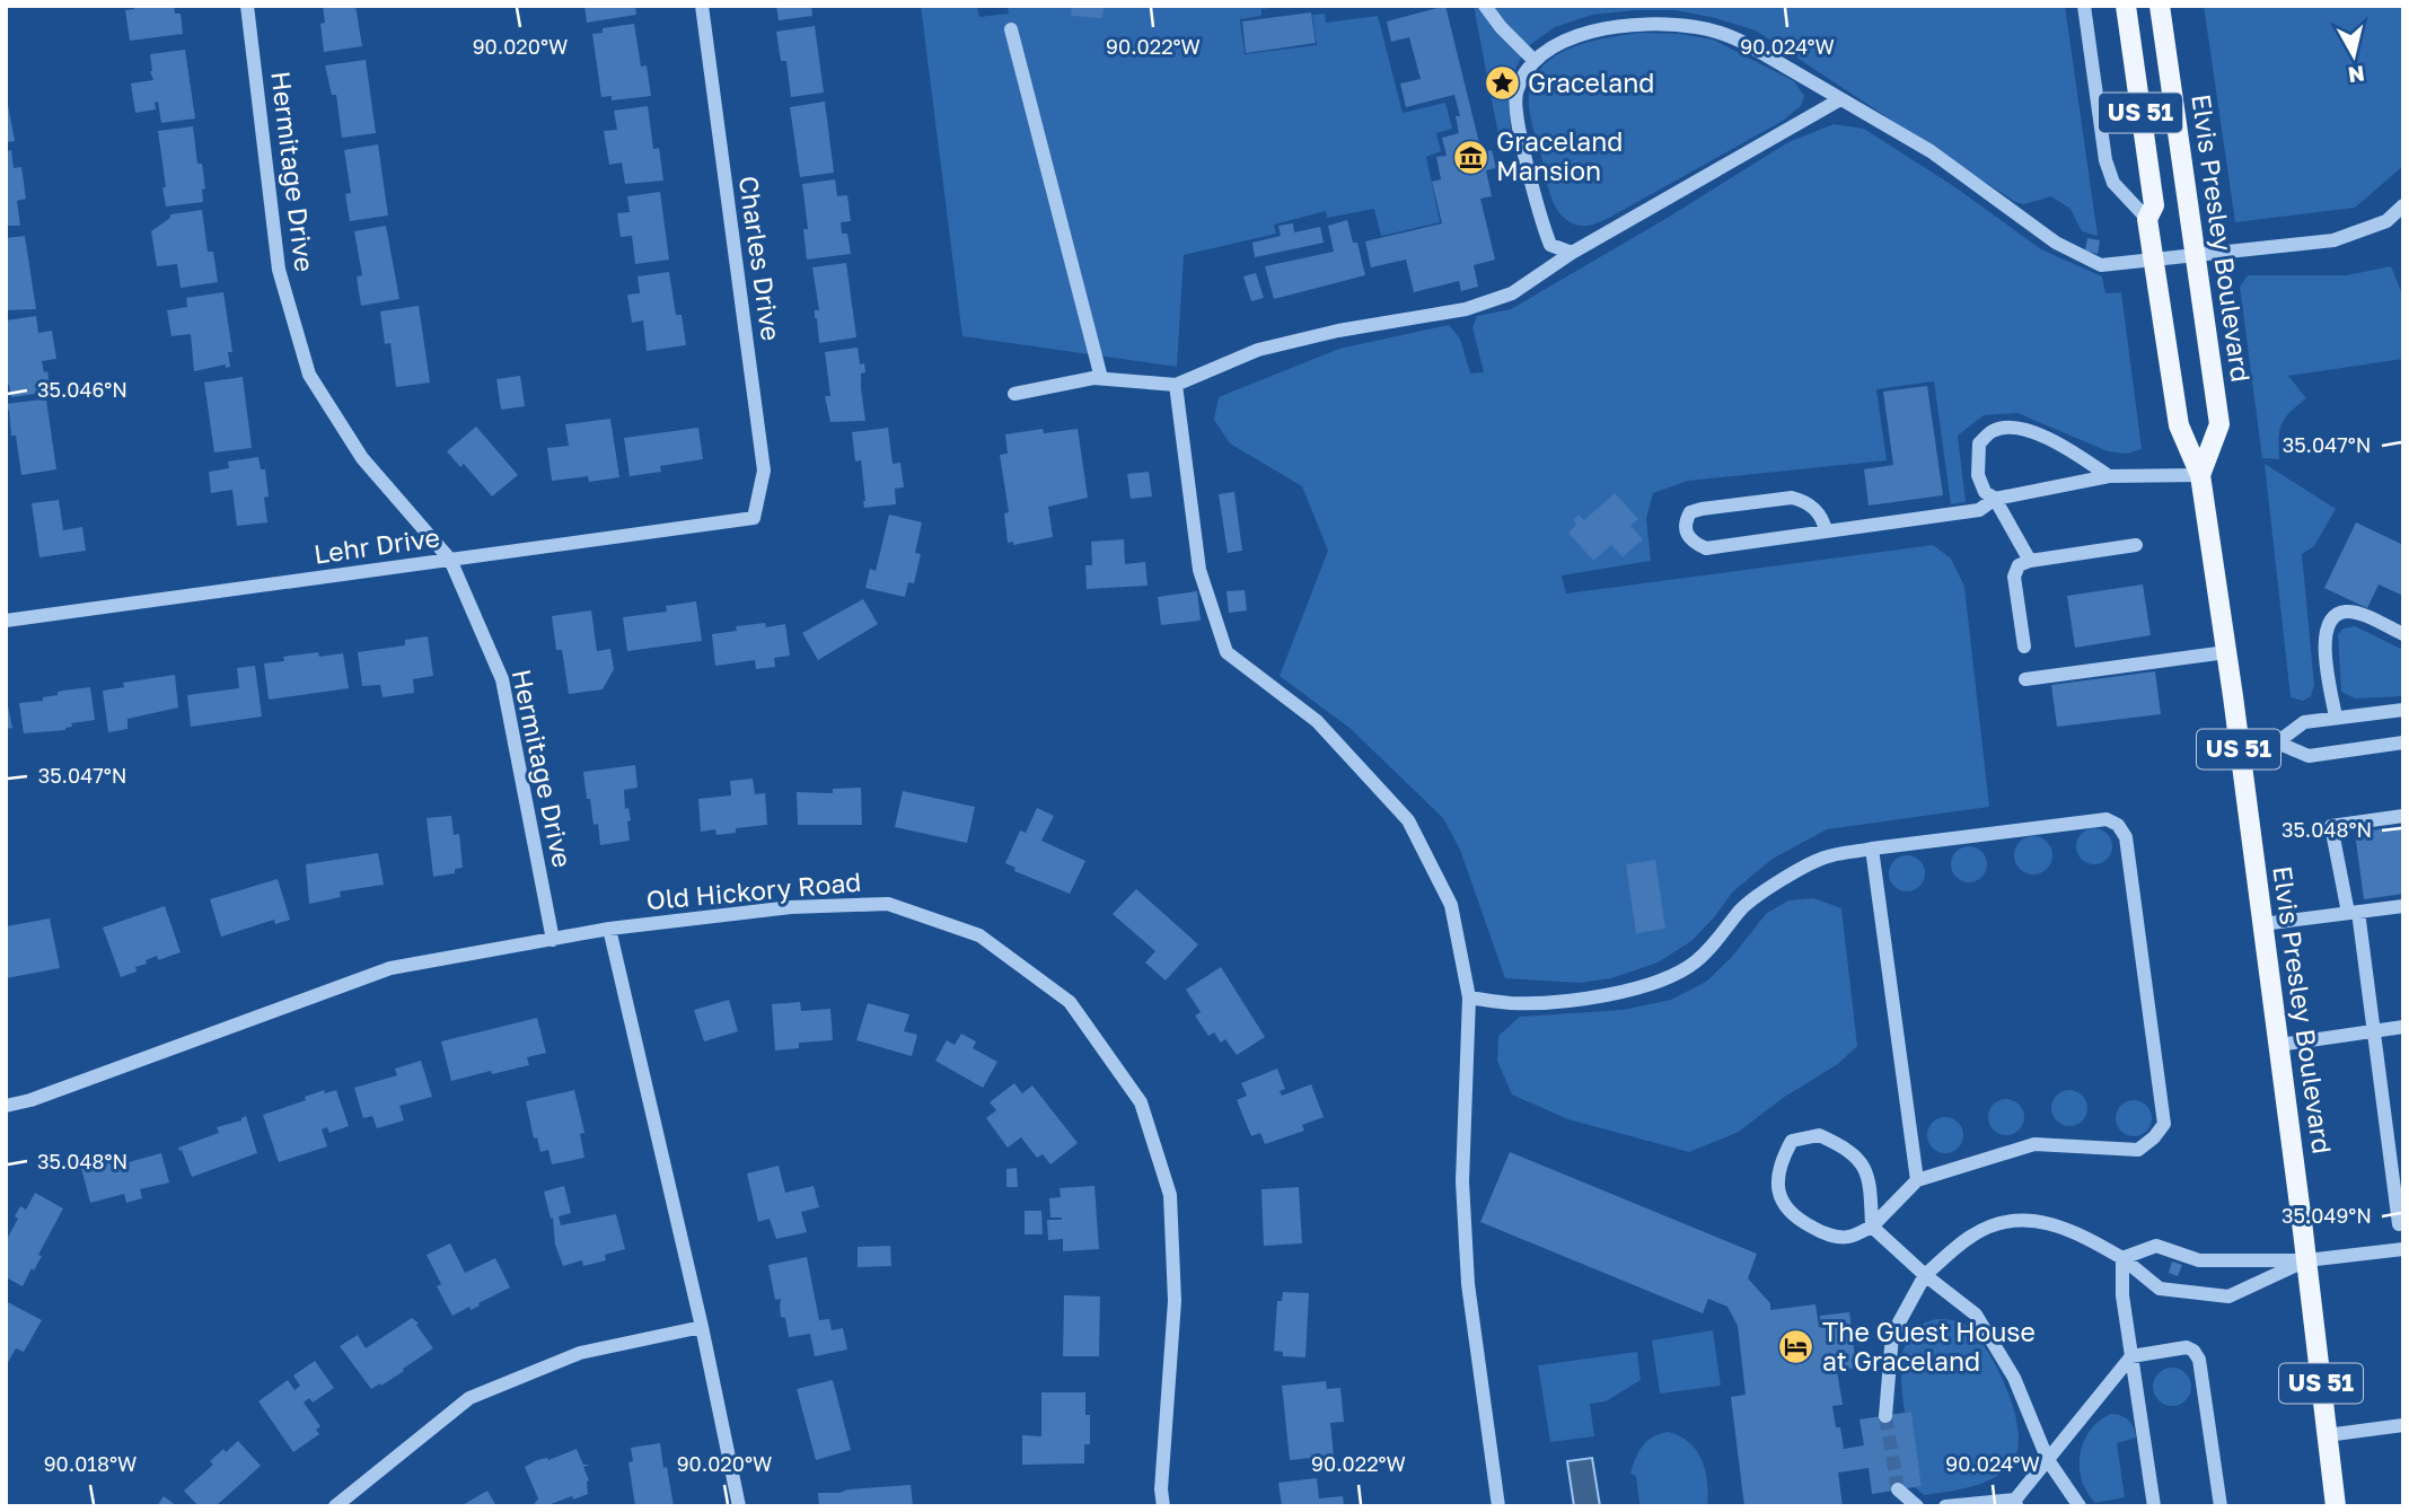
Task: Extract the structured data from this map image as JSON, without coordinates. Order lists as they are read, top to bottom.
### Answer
{
  "streets": {
    "main road": ["US 51", "Elvis Presley Boulevard"],
    "street": [
      "Hermitage Drive",
      "Charles Drive",
      "Lehr Drive",
      "Old Hickory Road"
    ]
  },
  "crossings": [
    ["Hermitage Drive", "Lehr Drive"],
    ["Hermitage Drive", "Old Hickory Road"],
    ["Charles Drive", "Lehr Drive"]
  ],
  "places": {
    "place": ["Graceland"],
    "museum": ["Graceland Mansion"],
    "hotel": ["The Guest House at Graceland"]
  },
  "north": "bottom",
  "coordinates": [
    "90.020°W",
    "90.022°W",
    "90.024°W",
    "35.046°N",
    "35.047°N",
    "35.048°N",
    "35.049°N",
    "90.018°W"
  ]
}
